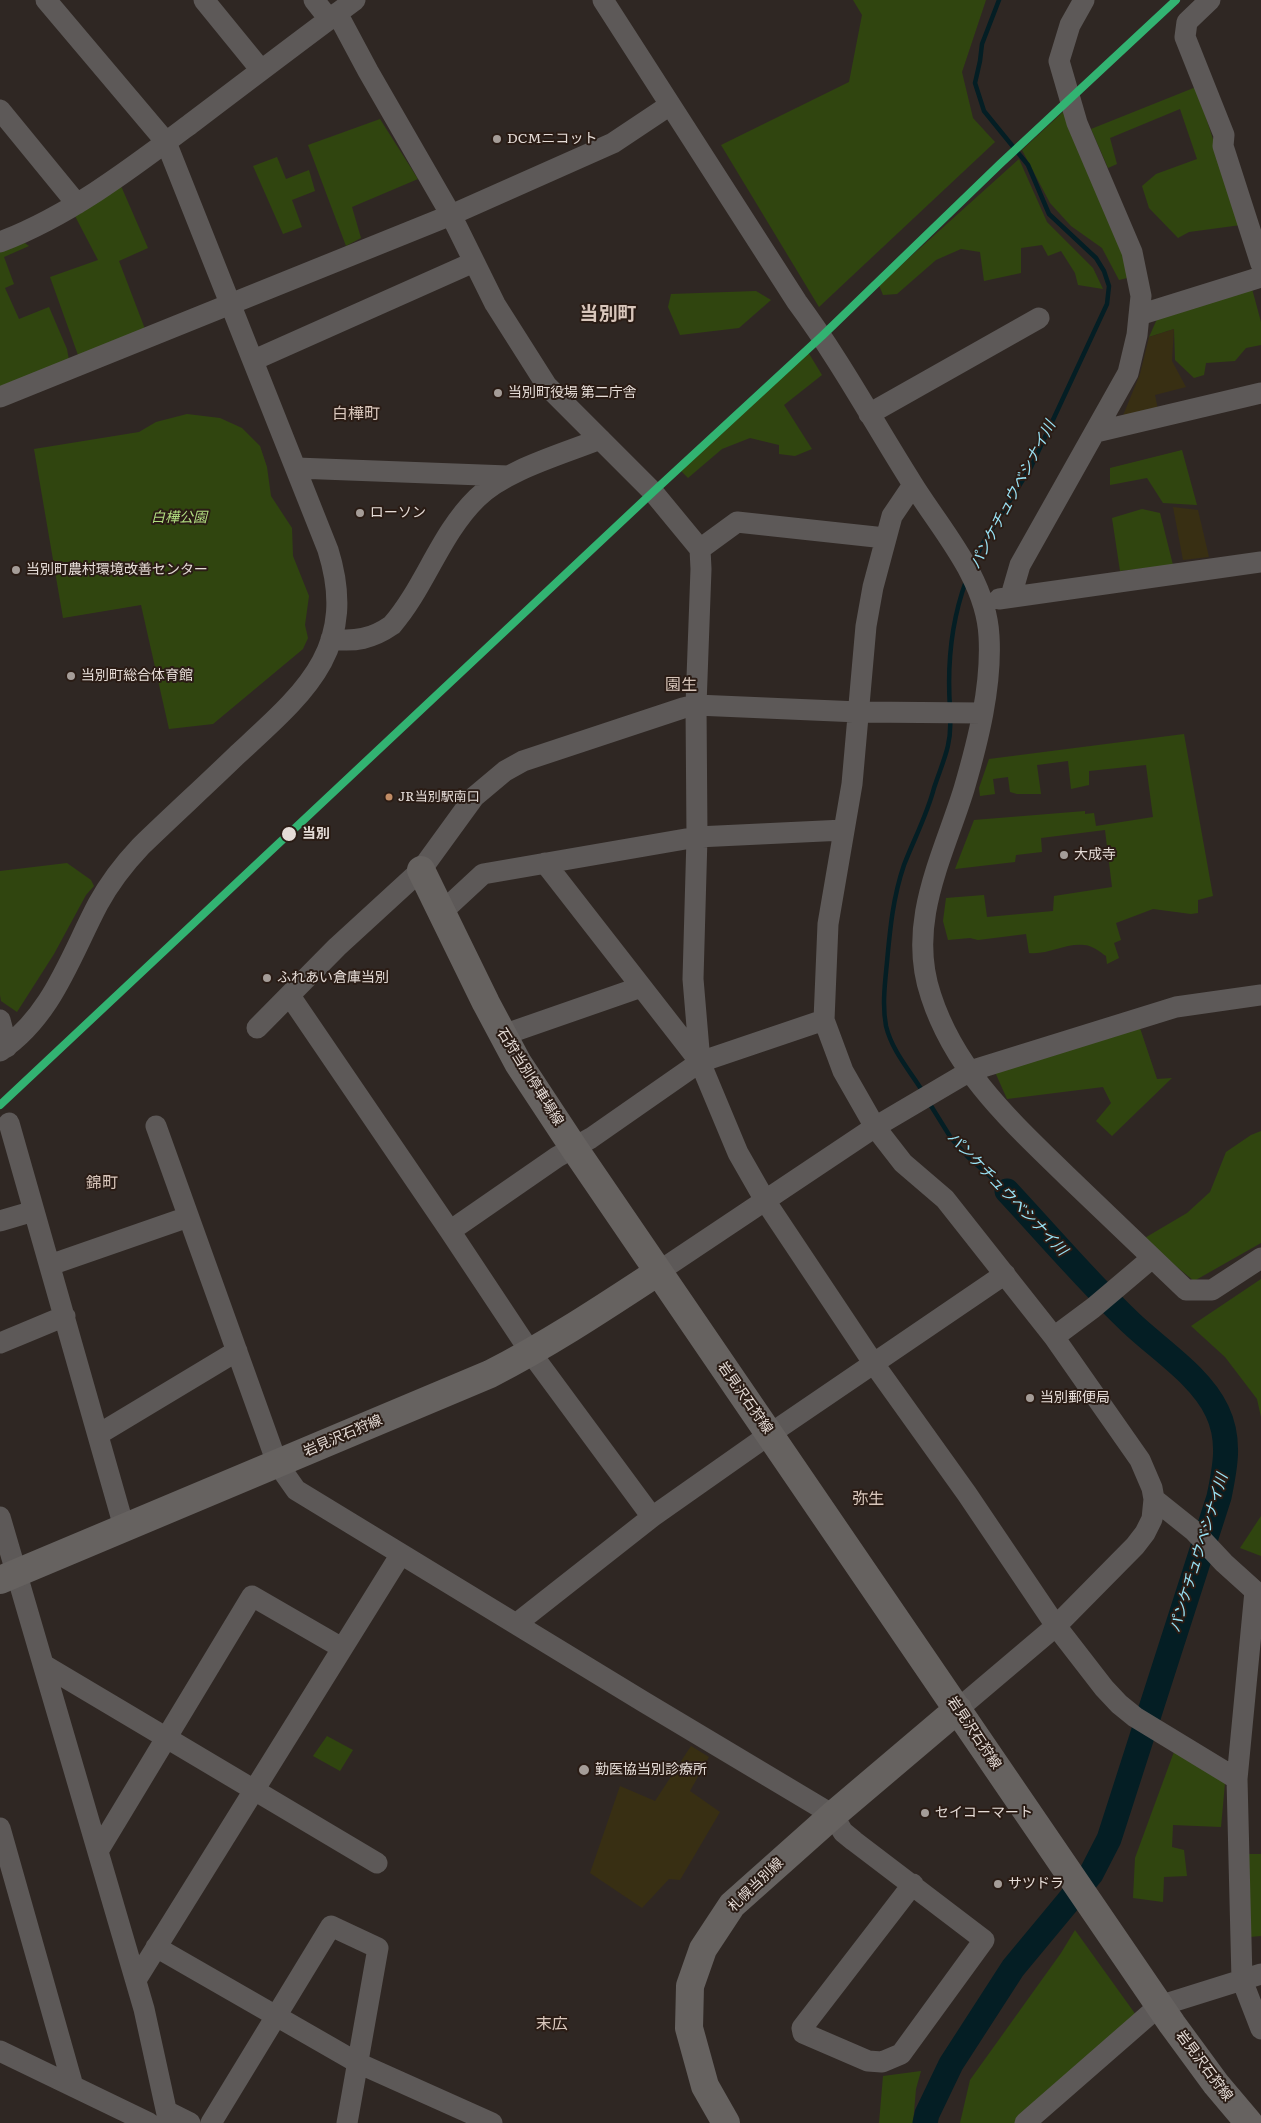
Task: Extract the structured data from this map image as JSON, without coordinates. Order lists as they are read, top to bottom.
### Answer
{
  "streets": {
    "main road": ["石狩当別停車場線", "岩見沢石狩線", "札幌当別線"]
  },
  "crossings": [
    ["石狩当別停車場線", "岩見沢石狩線"],
    ["岩見沢石狩線", "札幌当別線"]
  ],
  "districts": [
    "当別町",
    "白樺町",
    "園生",
    "錦町",
    "弥生",
    "末広"
  ],
  "water": ["パンケチュウベシナイ川"],
  "parks": ["白樺公園"],
  "places": [
    "DCMニコット",
    "当別町役場 第二庁舎",
    "ローソン",
    "当別町農村環境改善センター",
    "当別町総合体育館",
    "JR当別駅南口",
    "当別",
    "大成寺",
    "ふれあい倉庫当別",
    "当別郵便局",
    "勤医協当別診療所",
    "セイコーマート",
    "サツドラ"
  ]
}
